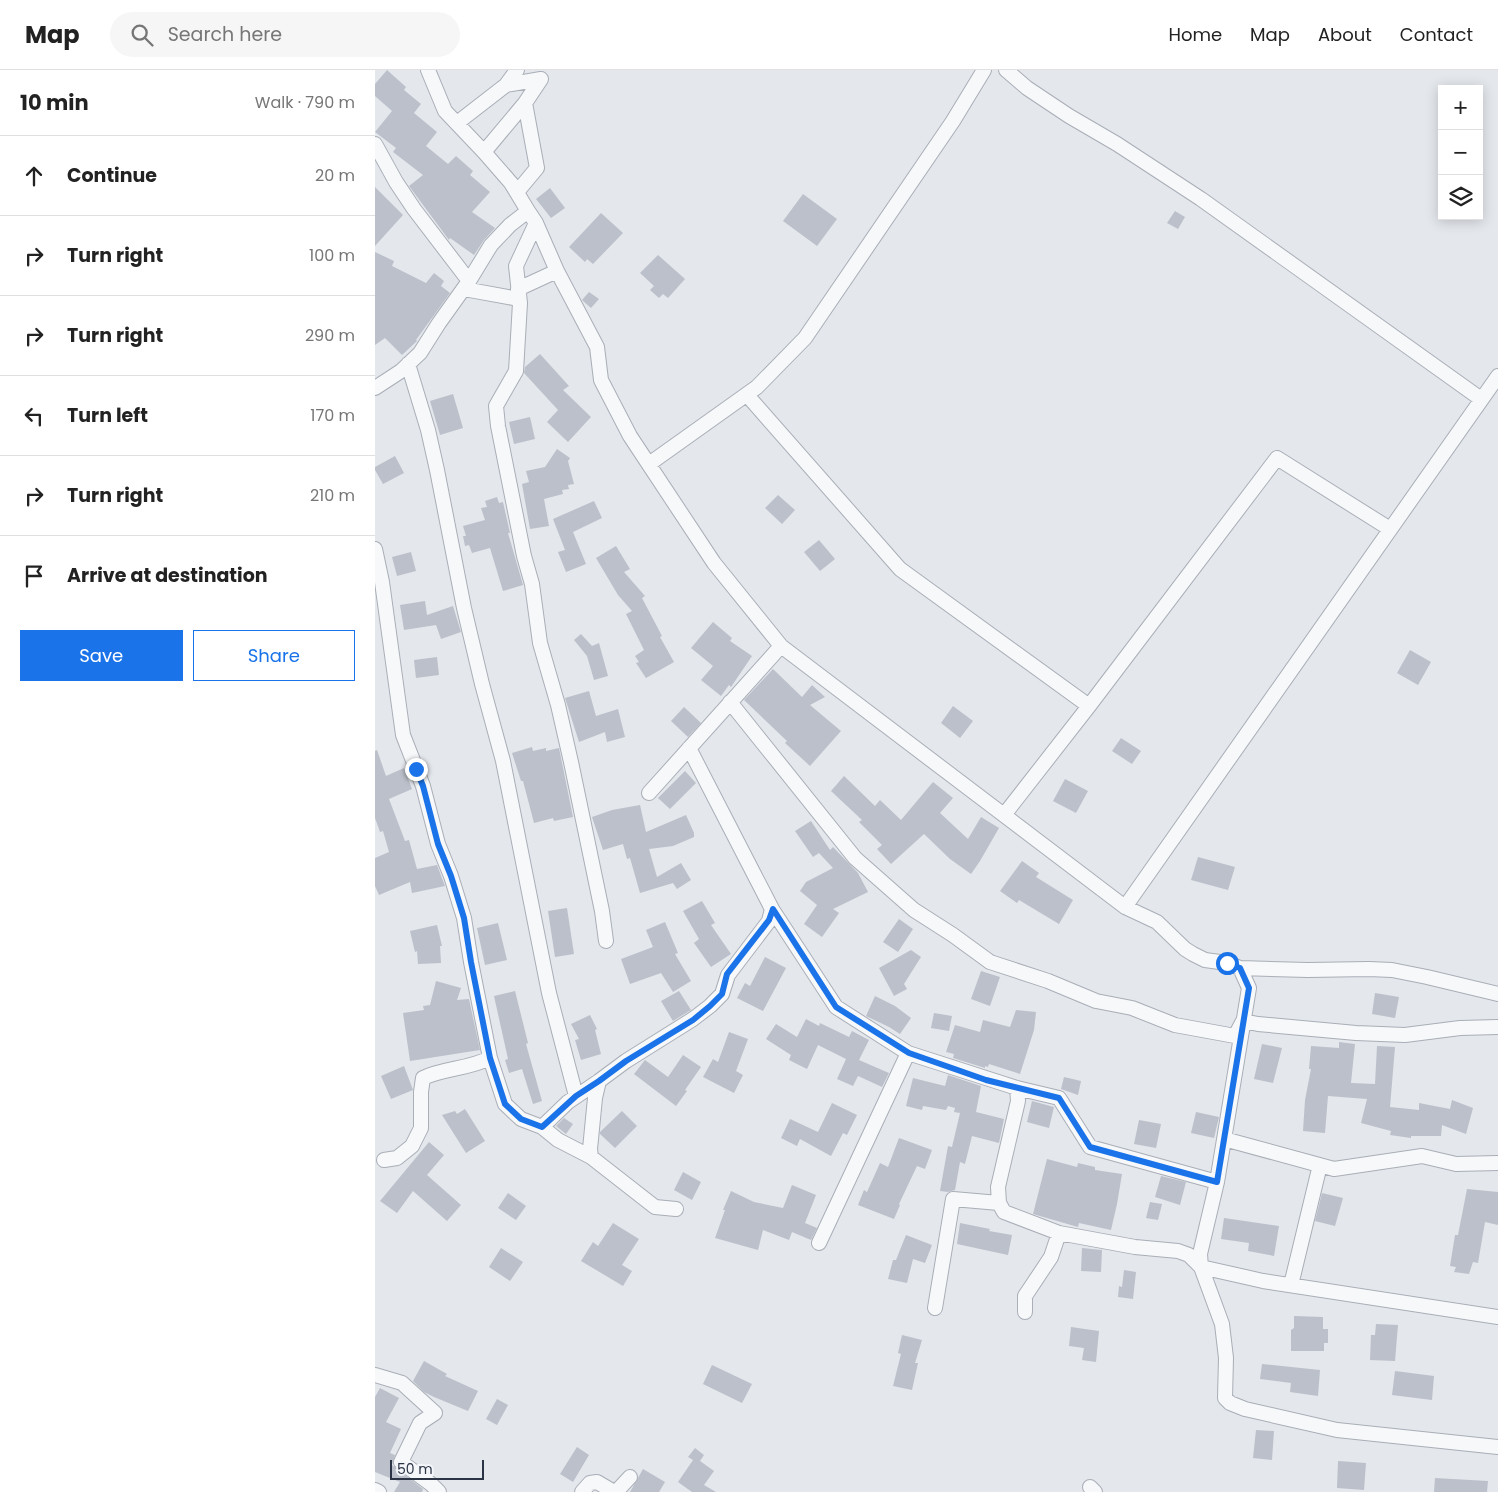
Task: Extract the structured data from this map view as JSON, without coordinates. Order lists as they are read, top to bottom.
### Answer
{
  "scale_bar": "50 m",
  "page": {
    "header": "Map",
    "search": "Search here",
    "nav": [
      "Home",
      "Map",
      "About",
      "Contact"
    ],
    "heading": ["10 min", "Walk · 790 m"],
    "map_buttons": ["+", "−"],
    "list": [
      ["Continue", "20 m"],
      ["Turn right", "100 m"],
      ["Turn right", "290 m"],
      ["Turn left", "170 m"],
      ["Turn right", "210 m"],
      "Arrive at destination"
    ],
    "buttons": ["Save", "Share"],
    "scale": "50 m"
  }
}
